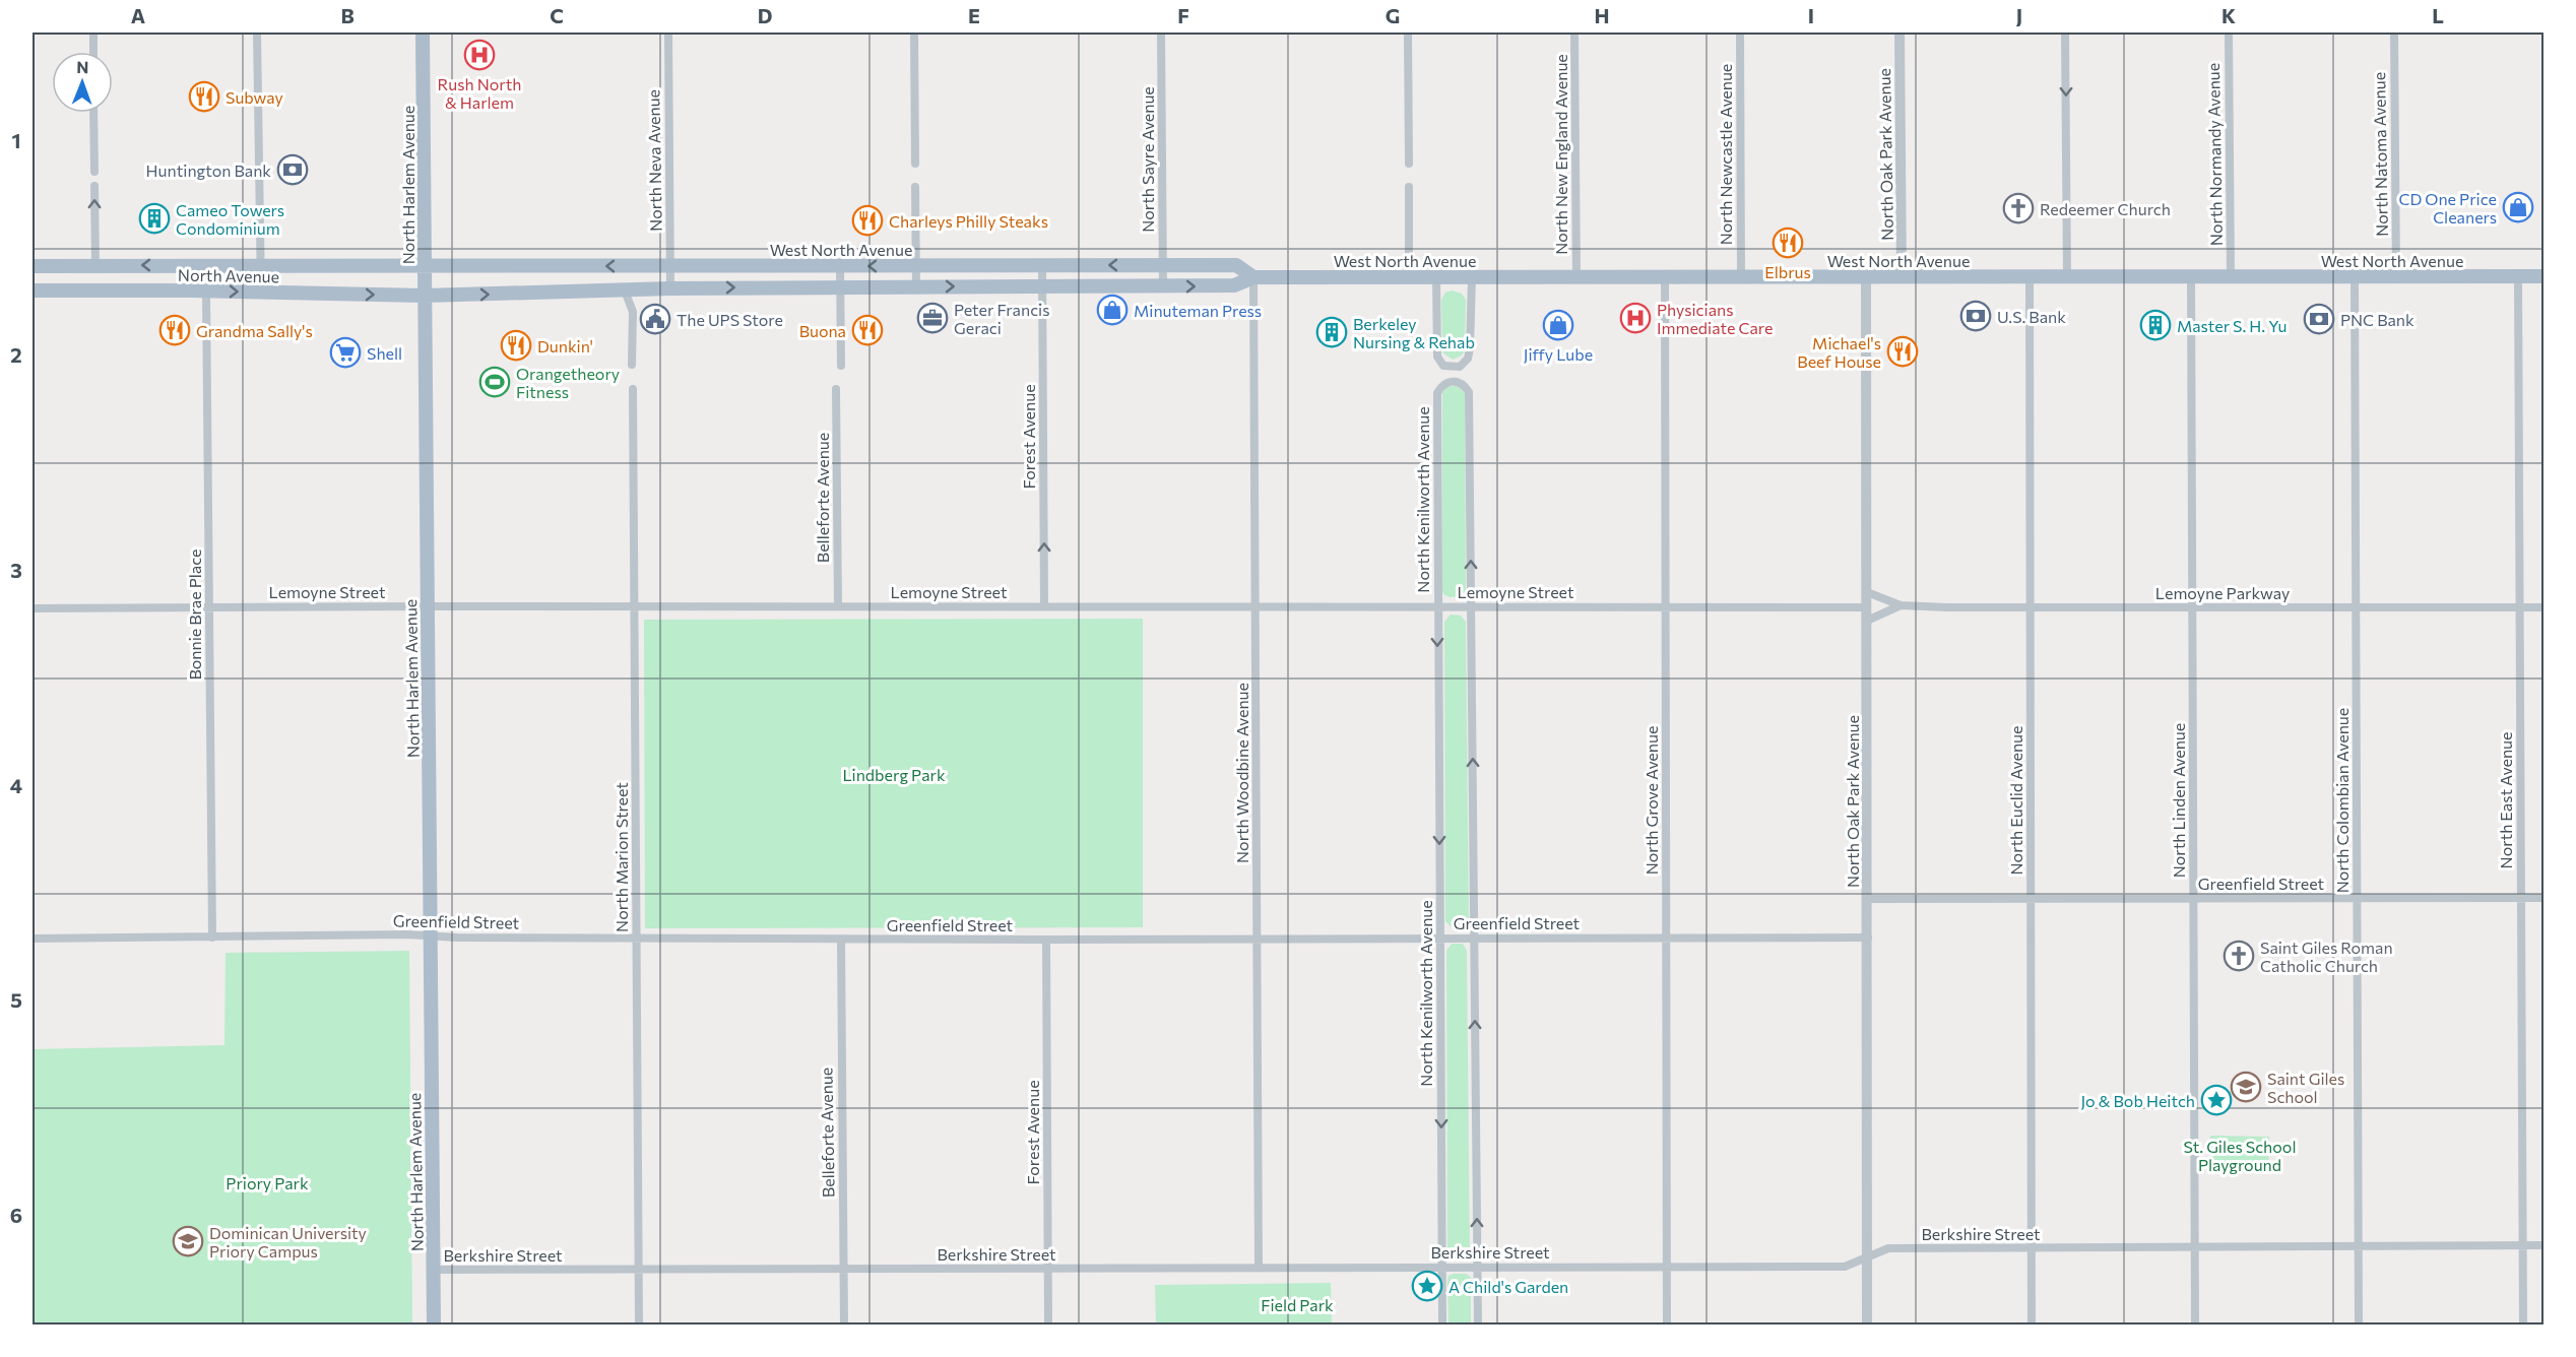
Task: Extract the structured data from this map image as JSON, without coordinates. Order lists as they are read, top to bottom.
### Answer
{
  "streets": {
    "main road": ["North Harlem Avenue", "West North Avenue", "North Avenue"],
    "street": [
      "North New England Avenue",
      "North Newcastle Avenue",
      "North Oak Park Avenue",
      "North Normandy Avenue",
      "North Natoma Avenue",
      "North Sayre Avenue",
      "North Neva Avenue",
      "Forest Avenue",
      "Belleforte Avenue",
      "North Kenilworth Avenue",
      "Lemoyne Street",
      "Lemoyne Parkway",
      "Bonnie Brae Place",
      "North Woodbine Avenue",
      "North Grove Avenue",
      "North Euclid Avenue",
      "North Linden Avenue",
      "North Colombian Avenue",
      "North East Avenue",
      "North Marion Street",
      "Greenfield Street",
      "Berkshire Street"
    ]
  },
  "crossings": [
    ["North New England Avenue", "West North Avenue"],
    ["North Newcastle Avenue", "West North Avenue"],
    ["North Oak Park Avenue", "West North Avenue"],
    ["North Oak Park Avenue", "Lemoyne Street"],
    ["North Oak Park Avenue", "Lemoyne Parkway"],
    ["North Oak Park Avenue", "Greenfield Street"],
    ["North Oak Park Avenue", "Berkshire Street"],
    ["North Normandy Avenue", "West North Avenue"],
    ["North Natoma Avenue", "West North Avenue"],
    ["North Sayre Avenue", "West North Avenue"],
    ["North Neva Avenue", "West North Avenue"],
    ["North Harlem Avenue", "West North Avenue"],
    ["North Harlem Avenue", "North Avenue"],
    ["North Harlem Avenue", "Lemoyne Street"],
    ["North Harlem Avenue", "Greenfield Street"],
    ["North Harlem Avenue", "Berkshire Street"],
    ["West North Avenue", "North Avenue"],
    ["West North Avenue", "Forest Avenue"],
    ["West North Avenue", "North Woodbine Avenue"],
    ["West North Avenue", "North Grove Avenue"],
    ["West North Avenue", "North Euclid Avenue"],
    ["West North Avenue", "North Linden Avenue"],
    ["West North Avenue", "North Colombian Avenue"],
    ["West North Avenue", "North East Avenue"],
    ["North Avenue", "Bonnie Brae Place"],
    ["Forest Avenue", "Lemoyne Street"],
    ["Forest Avenue", "Greenfield Street"],
    ["Forest Avenue", "Berkshire Street"],
    ["Belleforte Avenue", "Lemoyne Street"],
    ["Belleforte Avenue", "Greenfield Street"],
    ["Belleforte Avenue", "Berkshire Street"],
    ["North Kenilworth Avenue", "Lemoyne Street"],
    ["North Kenilworth Avenue", "Greenfield Street"],
    ["North Kenilworth Avenue", "Berkshire Street"],
    ["Lemoyne Street", "Bonnie Brae Place"],
    ["Lemoyne Street", "North Woodbine Avenue"],
    ["Lemoyne Street", "North Grove Avenue"],
    ["Lemoyne Street", "North Marion Street"],
    ["Lemoyne Parkway", "North Euclid Avenue"],
    ["Lemoyne Parkway", "North Linden Avenue"],
    ["Lemoyne Parkway", "North Colombian Avenue"],
    ["Lemoyne Parkway", "North East Avenue"],
    ["Bonnie Brae Place", "Greenfield Street"],
    ["North Woodbine Avenue", "Greenfield Street"],
    ["North Woodbine Avenue", "Berkshire Street"],
    ["North Grove Avenue", "Greenfield Street"],
    ["North Grove Avenue", "Berkshire Street"],
    ["North Euclid Avenue", "Greenfield Street"],
    ["North Euclid Avenue", "Berkshire Street"],
    ["North Linden Avenue", "Greenfield Street"],
    ["North Linden Avenue", "Berkshire Street"],
    ["North Colombian Avenue", "Greenfield Street"],
    ["North Colombian Avenue", "Berkshire Street"],
    ["North East Avenue", "Greenfield Street"],
    ["North East Avenue", "Berkshire Street"],
    ["North Marion Street", "Greenfield Street"],
    ["North Marion Street", "Berkshire Street"]
  ],
  "one_way": ["Forest Avenue"],
  "parks": [
    "Lindberg Park",
    "St. Giles School Playground",
    "Priory Park",
    "Field Park"
  ],
  "places": {
    "hospital": ["Rush North & Harlem", "Physicians Immediate Care"],
    "restaurant": [
      "Subway",
      "Charleys Philly Steaks",
      "Elbrus",
      "Grandma Sally's",
      "Buona",
      "Dunkin'",
      "Michael's Beef House"
    ],
    "bank": ["Huntington Bank", "U.S. Bank", "PNC Bank"],
    "shop": ["CD One Price Cleaners", "Minuteman Press", "Jiffy Lube"],
    "church": ["Redeemer Church", "Saint Giles Roman Catholic Church"],
    "building": ["Cameo Towers Condominium", "Master S. H. Yu", "Berkeley Nursing & Rehab"],
    "office": ["Peter Francis Geraci"],
    "public building": ["The UPS Store"],
    "supermarket": ["Shell"],
    "sports": ["Orangetheory Fitness"],
    "school or university": ["Saint Giles School", "Dominican University Priory Campus"],
    "place": ["Jo & Bob Heitch", "A Child's Garden"]
  },
  "north": "top",
  "grid": {
    "columns": [
      "A",
      "B",
      "C",
      "D",
      "E",
      "F",
      "G",
      "H",
      "I",
      "J",
      "K",
      "L"
    ],
    "rows": [
      "1",
      "2",
      "3",
      "4",
      "5",
      "6"
    ]
  }
}
